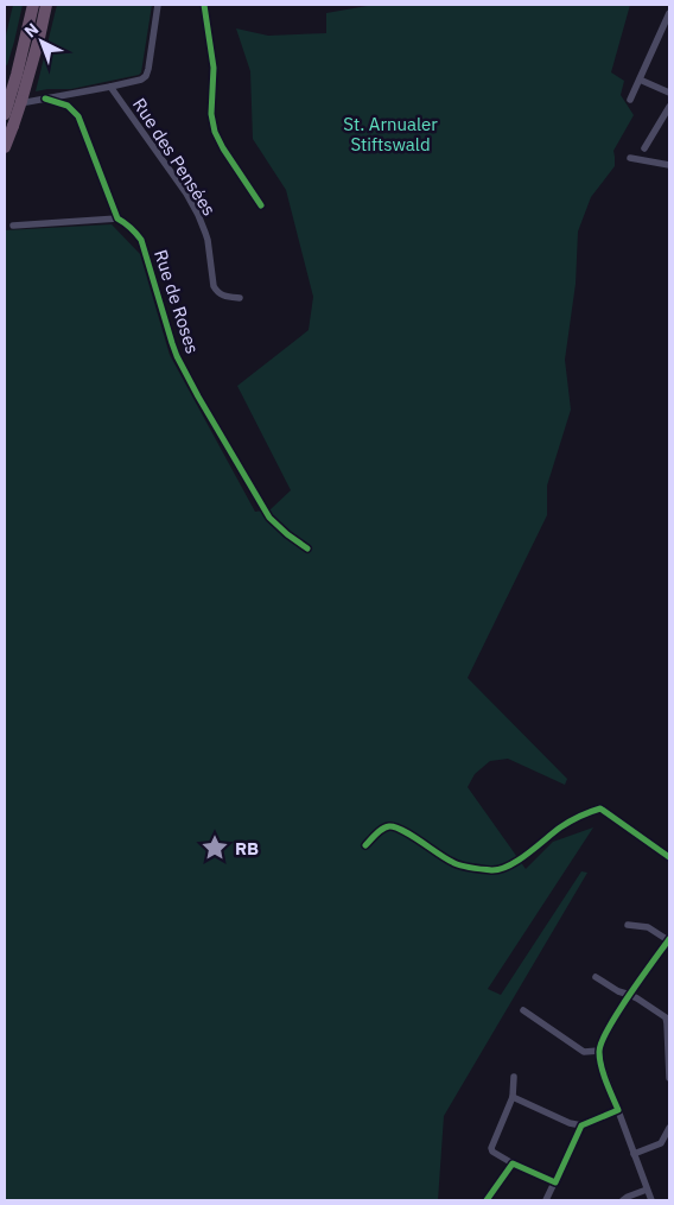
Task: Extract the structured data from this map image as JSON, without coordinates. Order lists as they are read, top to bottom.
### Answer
{
  "streets": {
    "street": ["Rue des Pensées", "Rue de Roses"]
  },
  "parks": ["St. Arnualer Stiftswald"],
  "places": {
    "place": ["RB"]
  },
  "north": "top left"
}
